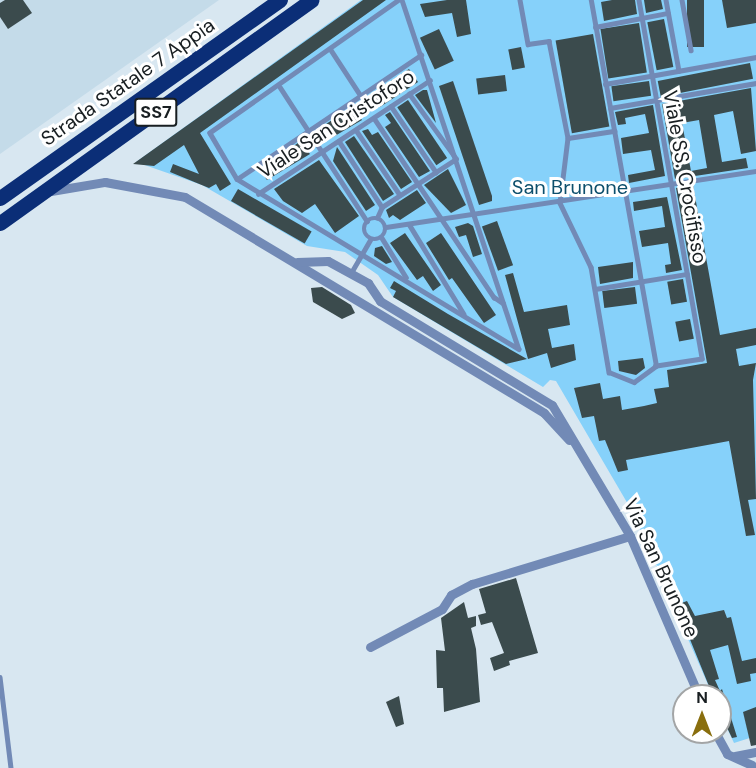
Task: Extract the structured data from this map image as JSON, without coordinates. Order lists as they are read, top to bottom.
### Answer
{
  "streets": {
    "highway": ["Strada Statale 7 Appia", "SS7"],
    "street": ["Via San Brunone"],
    "lane": ["Viale San Cristoforo", "Viale SS. Crocifisso"]
  },
  "parks": ["San Brunone"],
  "north": "top"
}
